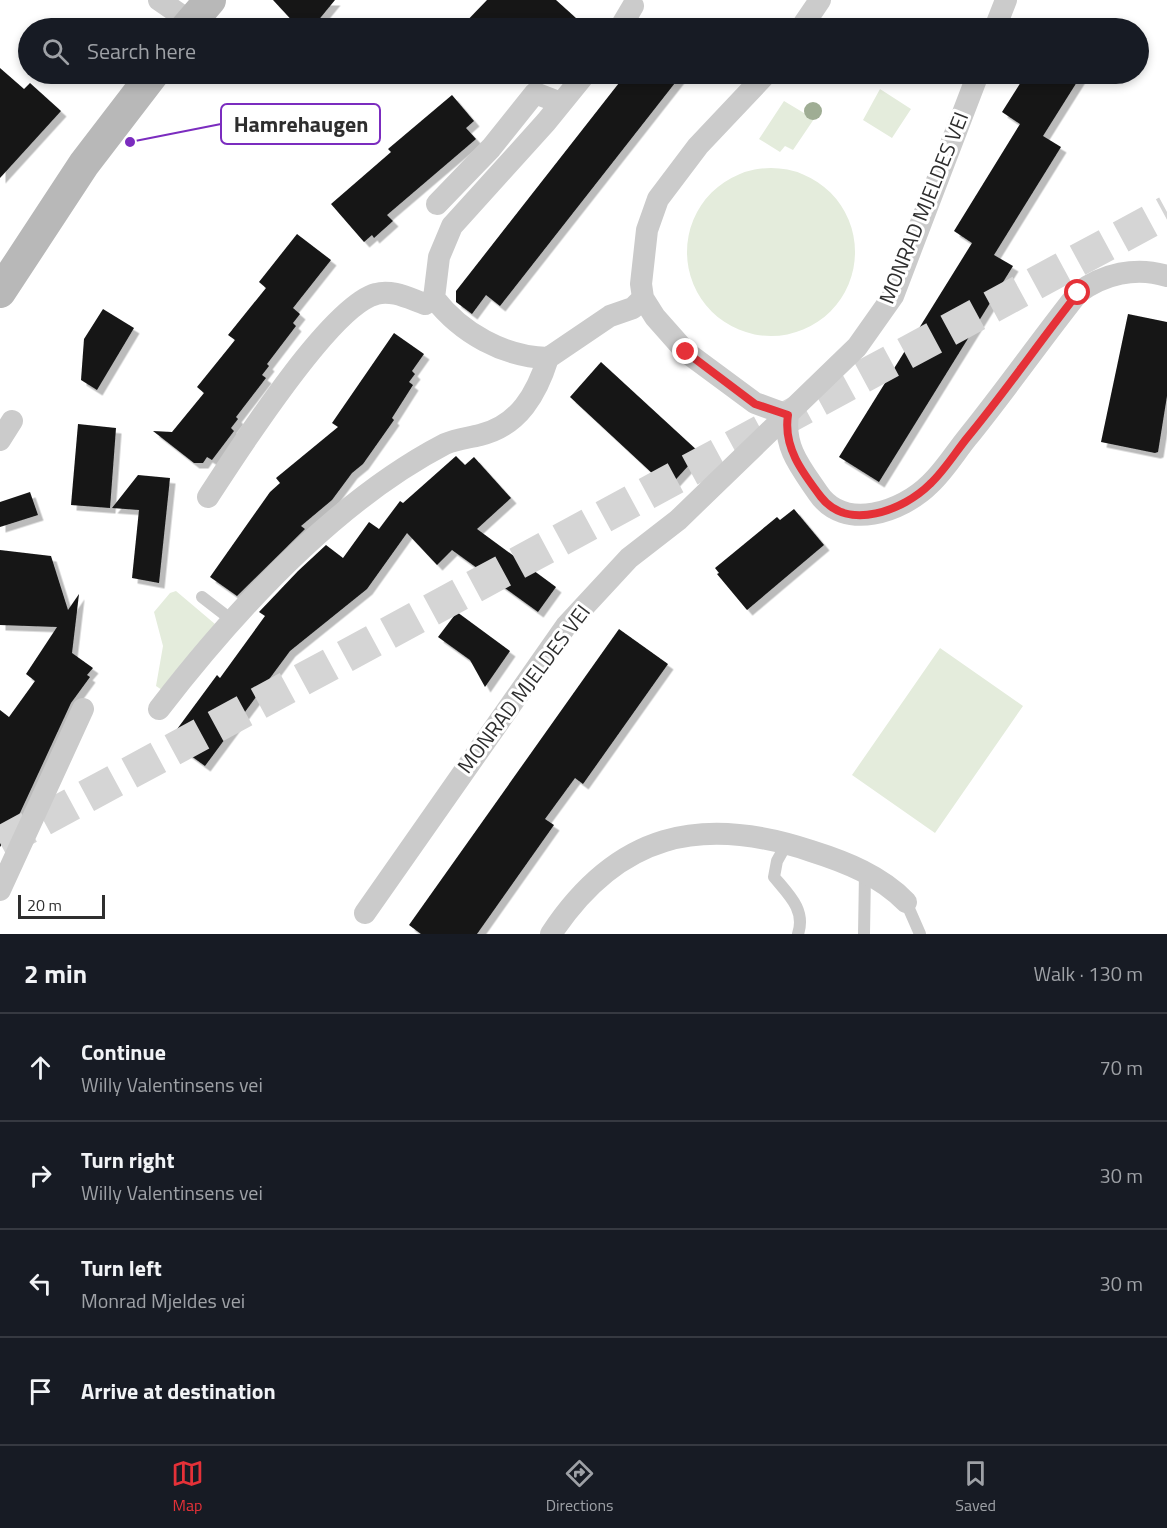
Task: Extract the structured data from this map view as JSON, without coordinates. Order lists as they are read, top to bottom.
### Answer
{
  "streets": {
    "street": ["MONRAD MJELDES VEI"]
  },
  "places": ["Hamrehaugen"],
  "scale_bar": "20 m",
  "page": {
    "search": "Search here",
    "scale": "20 m",
    "heading": ["2 min", "Walk · 130 m"],
    "list": [
      ["Continue", "Willy Valentinsens vei", "70 m"],
      ["Turn right", "Willy Valentinsens vei", "30 m"],
      ["Turn left", "Monrad Mjeldes vei", "30 m"],
      "Arrive at destination"
    ],
    "nav": ["Map", "Directions", "Saved"]
  }
}
